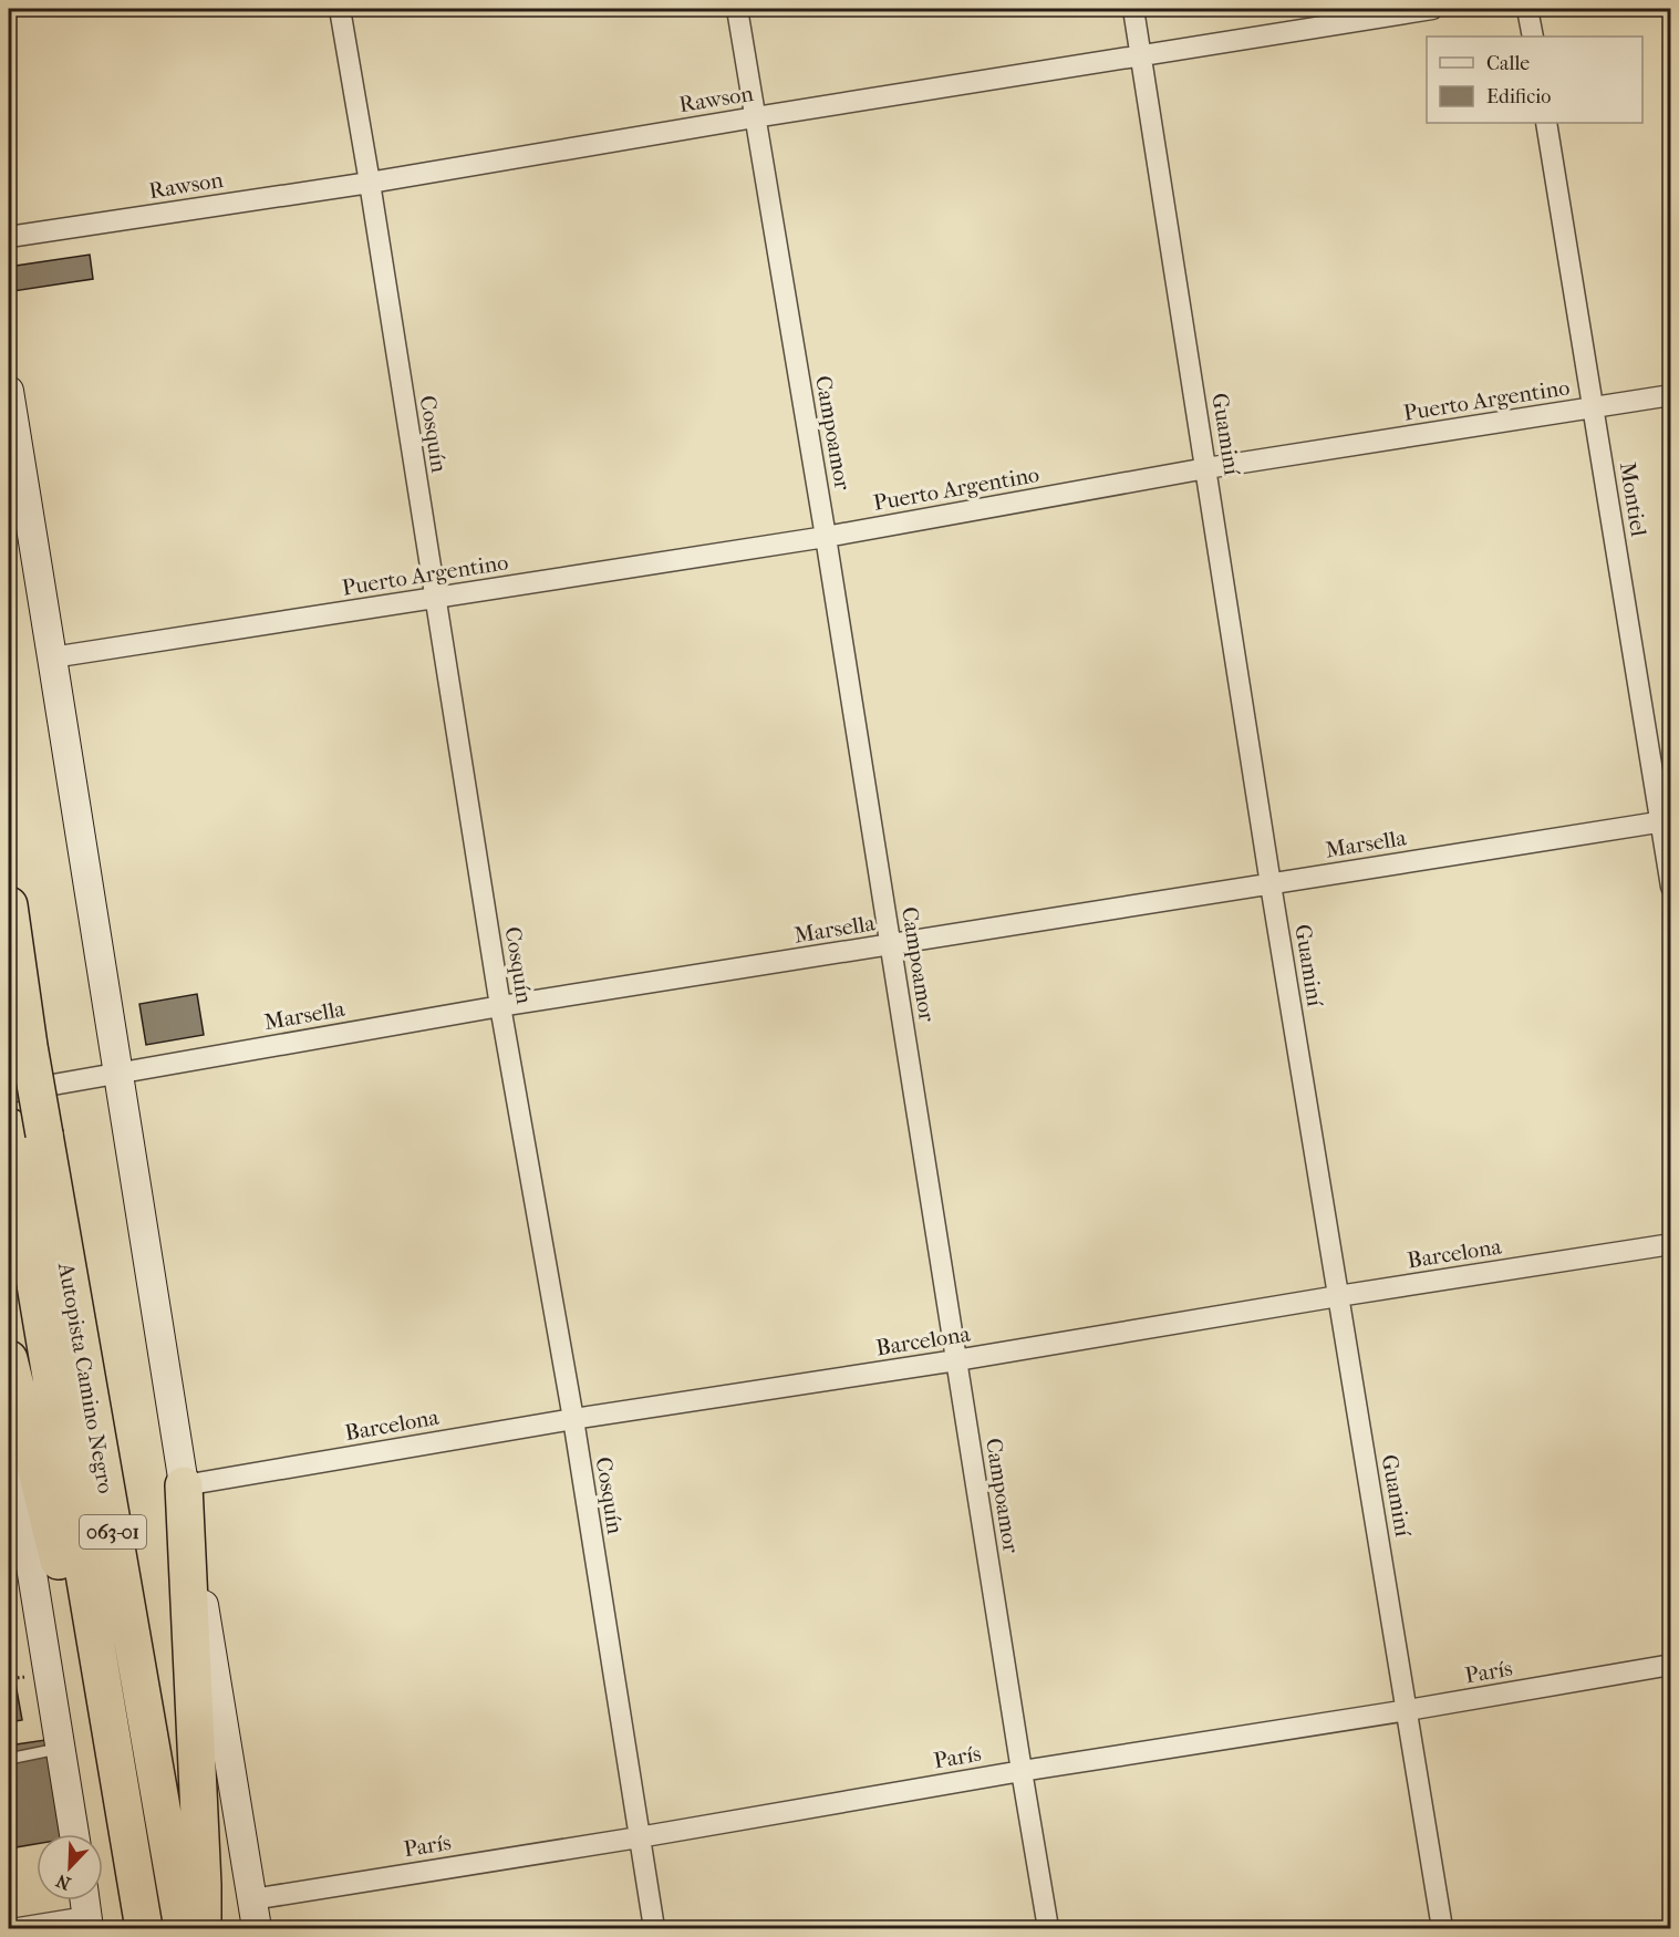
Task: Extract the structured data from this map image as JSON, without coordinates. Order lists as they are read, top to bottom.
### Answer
{
  "streets": {
    "highway": ["Autopista Camino Negro", "063-01"],
    "street": [
      "Rawson",
      "Puerto Argentino",
      "Campoamor",
      "Cosquín",
      "Guaminí",
      "Montiel",
      "Marsella",
      "Barcelona",
      "París"
    ]
  },
  "crossings": [
    ["Rawson", "Campoamor"],
    ["Rawson", "Cosquín"],
    ["Rawson", "Guaminí"],
    ["Puerto Argentino", "Campoamor"],
    ["Puerto Argentino", "Cosquín"],
    ["Puerto Argentino", "Guaminí"],
    ["Puerto Argentino", "Montiel"],
    ["Campoamor", "Marsella"],
    ["Campoamor", "Barcelona"],
    ["Campoamor", "París"],
    ["Cosquín", "Marsella"],
    ["Cosquín", "Barcelona"],
    ["Cosquín", "París"],
    ["Guaminí", "Marsella"],
    ["Guaminí", "Barcelona"],
    ["Guaminí", "París"],
    ["Montiel", "Marsella"]
  ],
  "legend": ["Calle", "Edificio"],
  "north": "bottom left"
}
